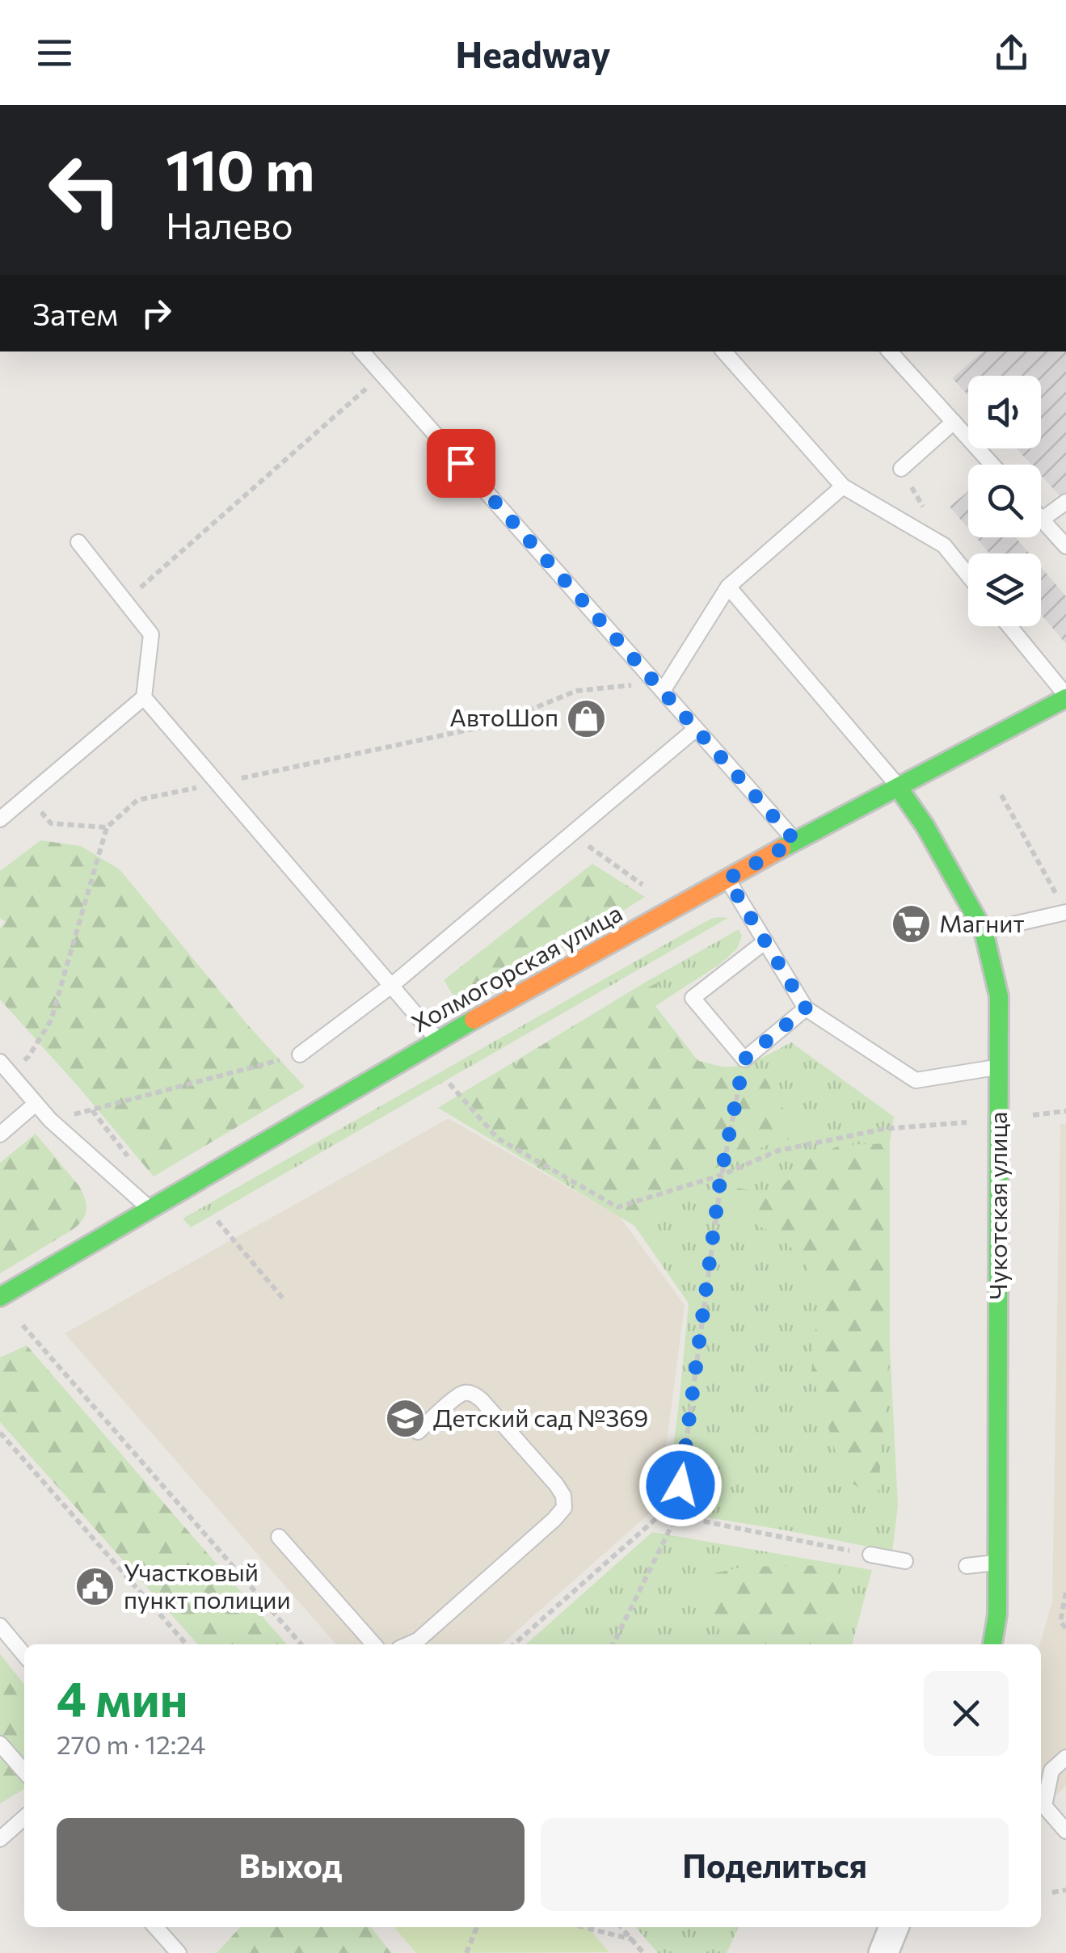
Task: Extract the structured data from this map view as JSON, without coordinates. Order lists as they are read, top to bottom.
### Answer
{
  "streets": {
    "main road": ["Холмогорская улица", "Чукотская улица"]
  },
  "crossings": [
    ["Холмогорская улица", "Чукотская улица"]
  ],
  "places": {
    "shop": ["АвтоШоп"],
    "supermarket": ["Магнит"],
    "school or university": ["Детский сад №369"],
    "public building": ["Участковый пункт полиции"]
  },
  "page": {
    "header": "Headway",
    "turn": ["110 m", "Налево"],
    "then": "Затем",
    "heading": ["4 мин", "270 m · 12:24"],
    "buttons": ["Выход", "Поделиться"]
  }
}
